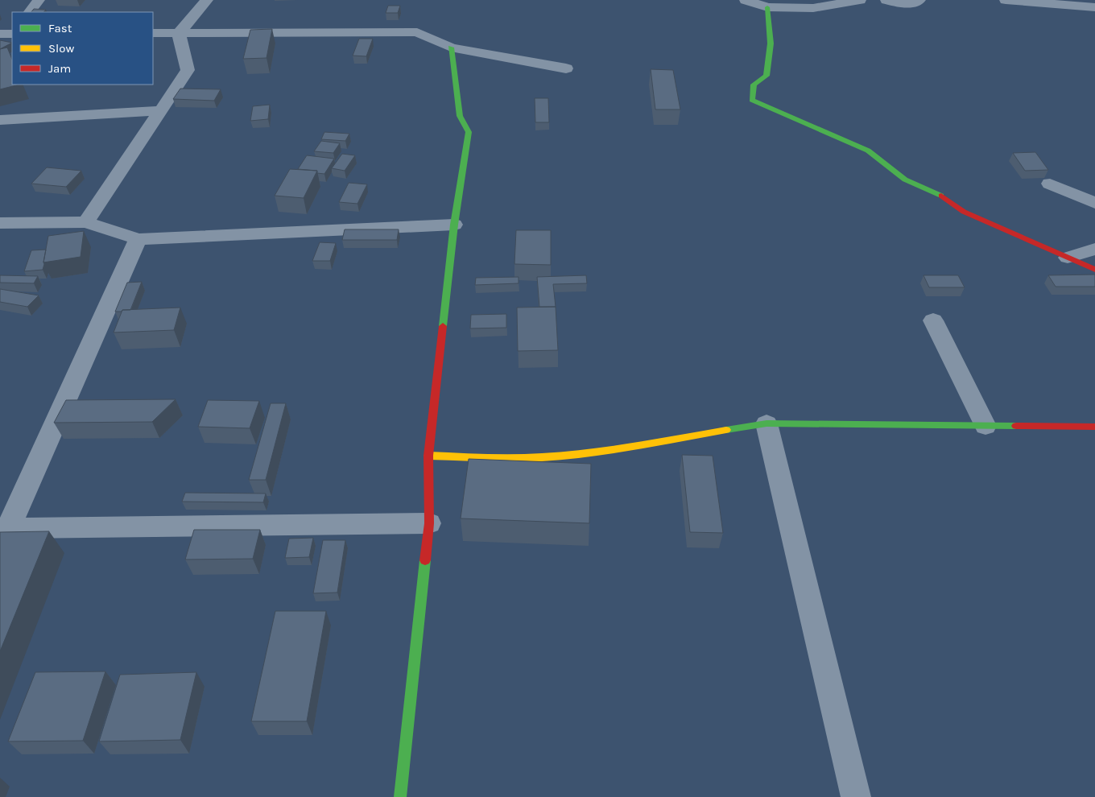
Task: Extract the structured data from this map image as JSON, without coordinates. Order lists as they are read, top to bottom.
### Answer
{
  "legend": ["Fast", "Slow", "Jam"]
}
